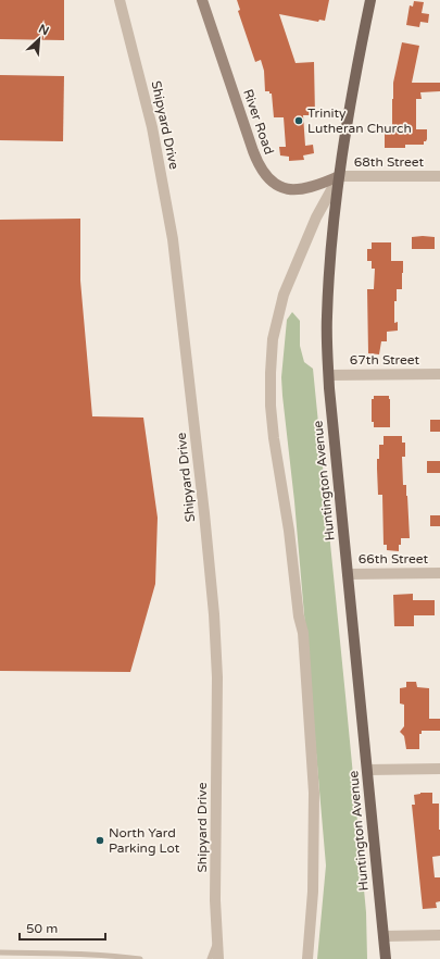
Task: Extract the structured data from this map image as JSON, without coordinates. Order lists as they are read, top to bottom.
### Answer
{
  "streets": {
    "main road": ["Huntington Avenue"],
    "street": [
      "River Road",
      "Shipyard Drive",
      "68th Street",
      "67th Street",
      "66th Street"
    ]
  },
  "crossings": [
    ["River Road", "68th Street"],
    ["River Road", "Huntington Avenue"],
    ["68th Street", "Huntington Avenue"],
    ["67th Street", "Huntington Avenue"],
    ["Huntington Avenue", "66th Street"]
  ],
  "places": ["Trinity Lutheran Church", "North Yard Parking Lot"],
  "scale_bar": "50 m",
  "north": "top right"
}
